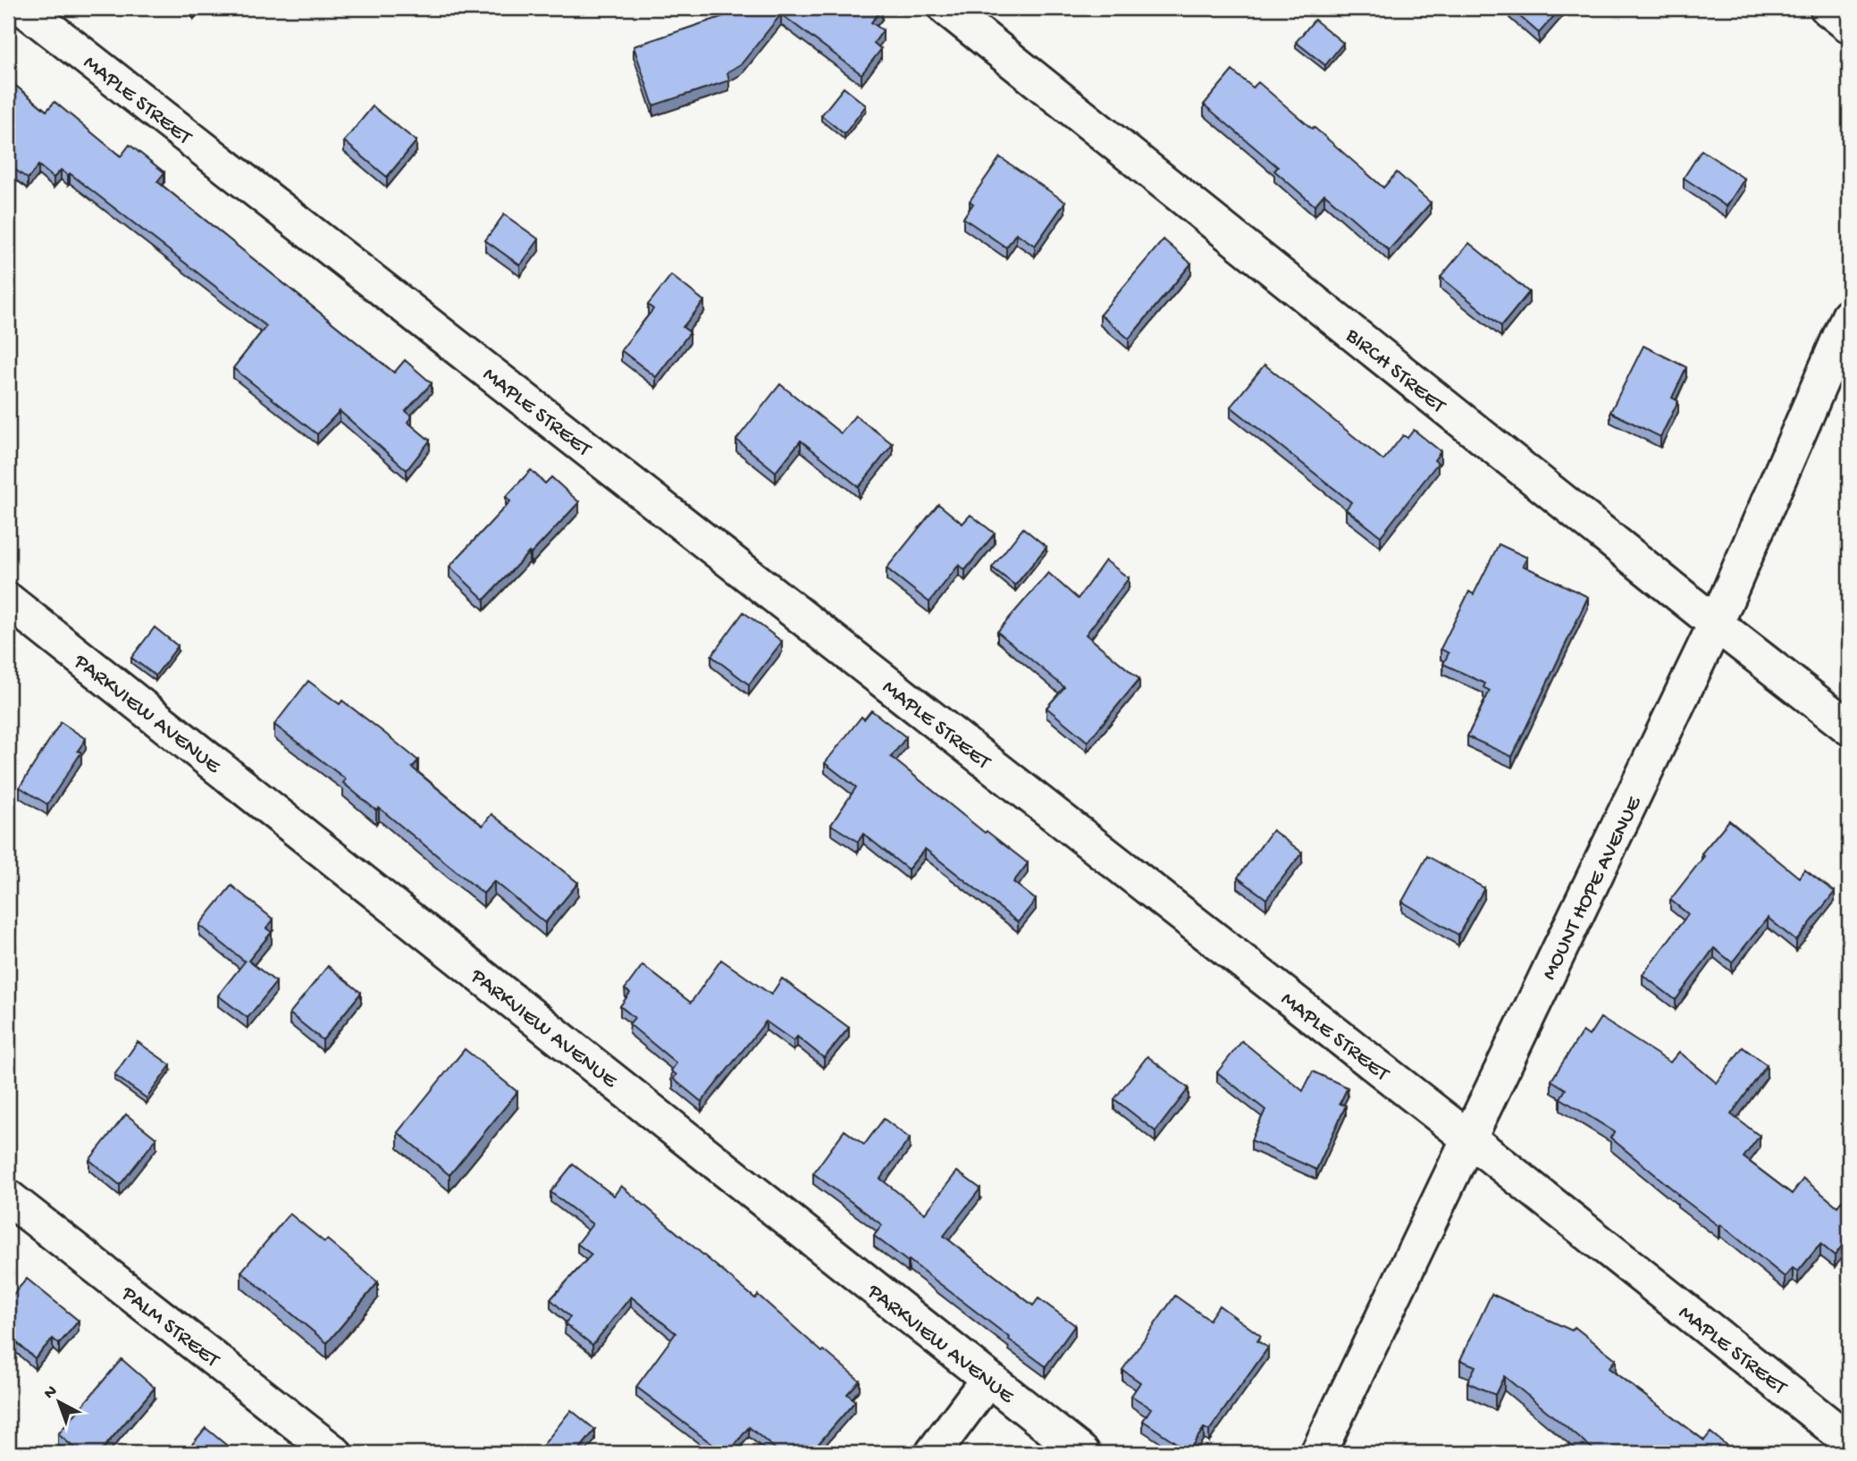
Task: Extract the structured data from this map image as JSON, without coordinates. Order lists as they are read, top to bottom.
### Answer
{
  "streets": {
    "street": [
      "MAPLE STREET",
      "BIRCH STREET",
      "PARKVIEW AVENUE",
      "MOUNT HOPE AVENUE",
      "PALM STREET"
    ]
  },
  "crossings": [
    ["MAPLE STREET", "MOUNT HOPE AVENUE"],
    ["BIRCH STREET", "MOUNT HOPE AVENUE"]
  ],
  "north": "top left"
}
